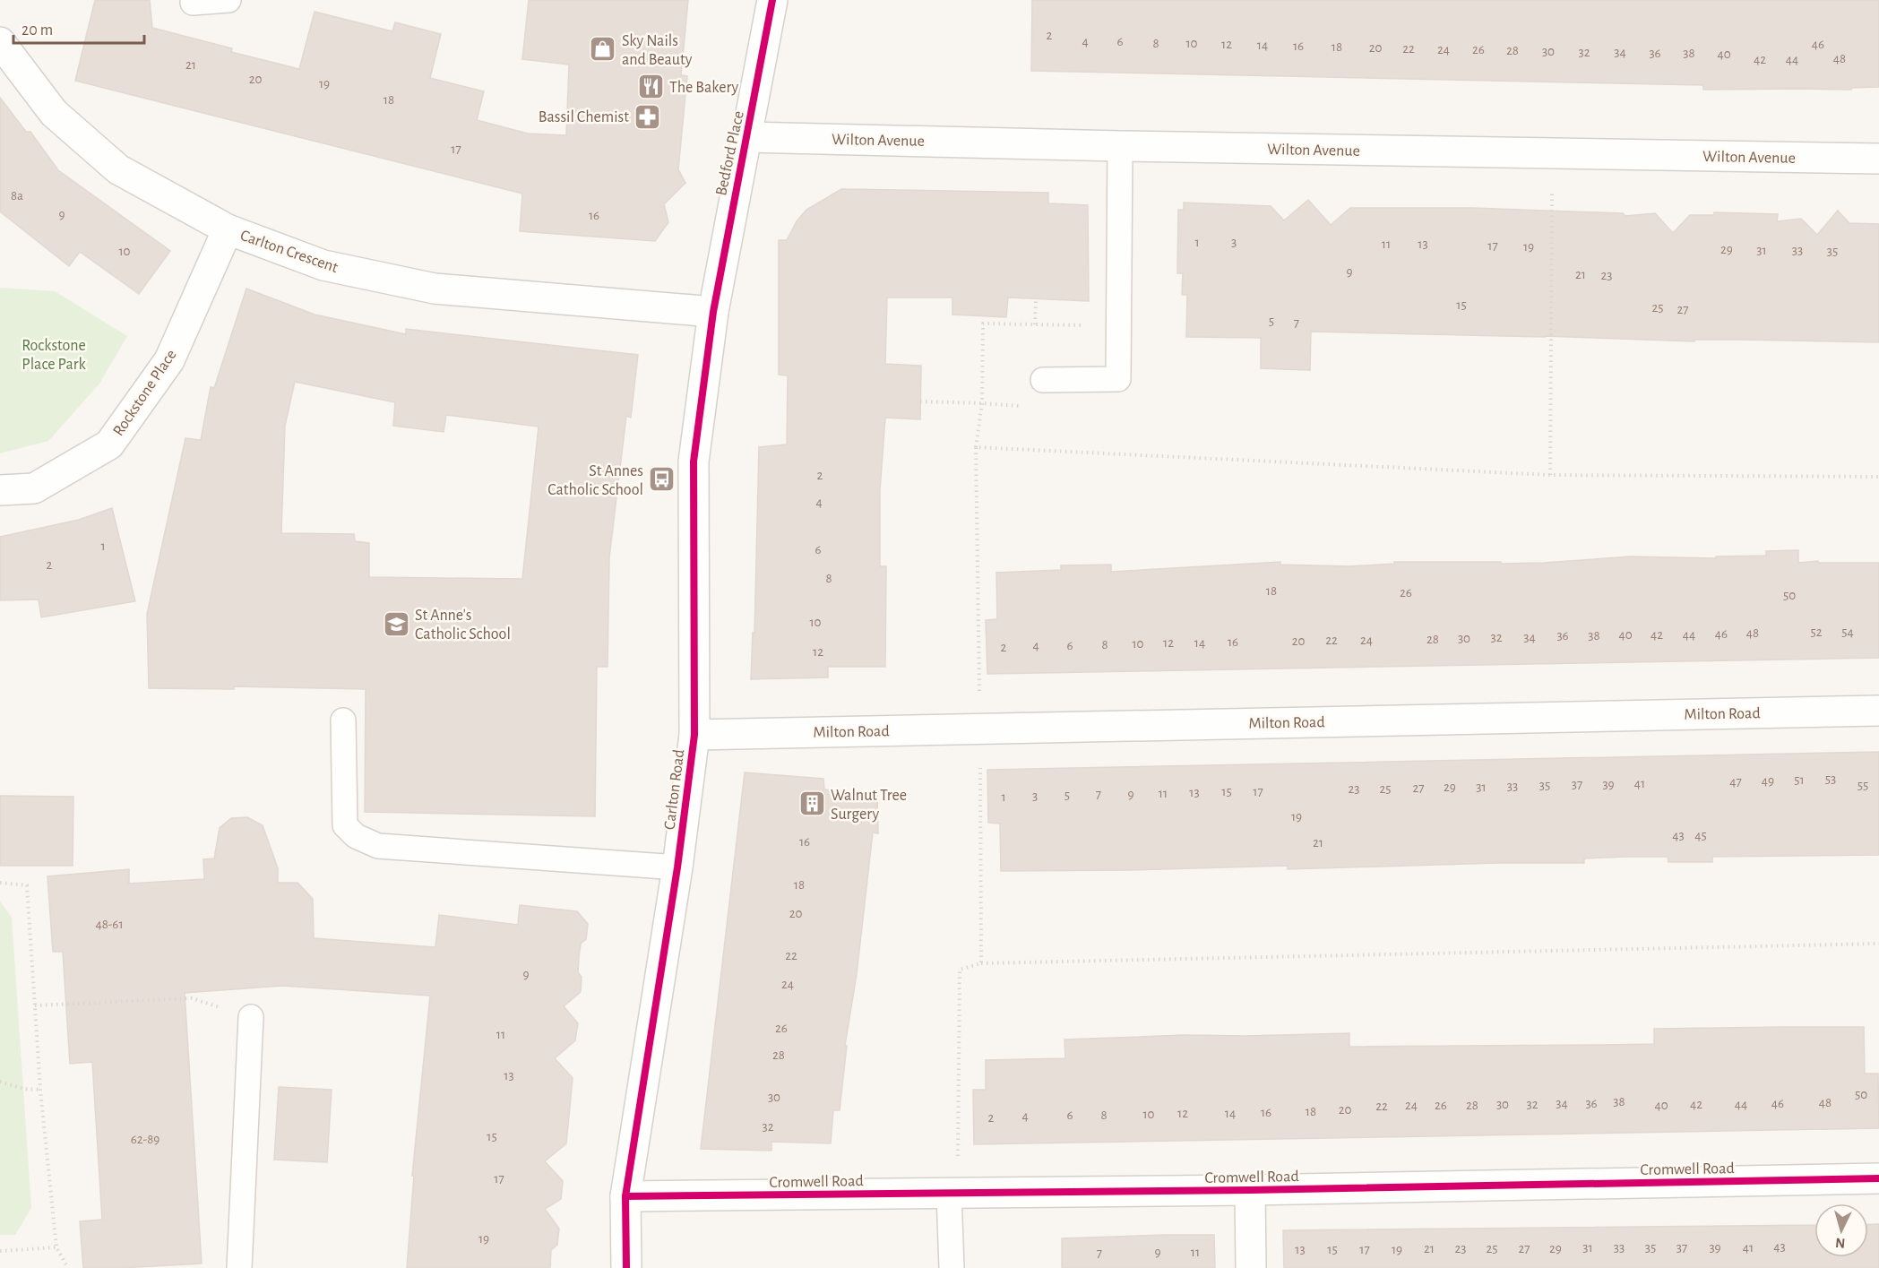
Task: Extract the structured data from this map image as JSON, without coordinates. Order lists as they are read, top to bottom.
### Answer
{
  "streets": {
    "street": [
      "Wilton Avenue",
      "Bedford Place",
      "Carlton Crescent",
      "Rockstone Place",
      "Milton Road",
      "Carlton Road",
      "Cromwell Road"
    ]
  },
  "crossings": [
    ["Wilton Avenue", "Bedford Place"],
    ["Bedford Place", "Carlton Crescent"],
    ["Bedford Place", "Carlton Road"],
    ["Carlton Crescent", "Rockstone Place"],
    ["Carlton Crescent", "Carlton Road"],
    ["Milton Road", "Carlton Road"],
    ["Carlton Road", "Cromwell Road"]
  ],
  "parks": ["Rockstone Place Park"],
  "places": {
    "shop": ["Sky Nails and Beauty"],
    "restaurant": ["The Bakery"],
    "pharmacy": ["Bassil Chemist"],
    "bus stop": ["St Annes Catholic School"],
    "school or university": ["St Anne's Catholic School"],
    "building": ["Walnut Tree Surgery"]
  },
  "house_numbers": [
    "2",
    "4",
    "6",
    "8",
    "10",
    "12",
    "46",
    "14",
    "16",
    "18",
    "20",
    "22",
    "24",
    "26",
    "28",
    "30",
    "32",
    "34",
    "36",
    "38",
    "40",
    "48",
    "42",
    "44",
    "21",
    "20",
    "19",
    "18",
    "17",
    "8a",
    "9",
    "16",
    "1",
    "3",
    "11",
    "13",
    "17",
    "19",
    "29",
    "31",
    "33",
    "10",
    "35",
    "9",
    "21",
    "23",
    "15",
    "25",
    "27",
    "5",
    "7",
    "2",
    "4",
    "1",
    "6",
    "2",
    "8",
    "18",
    "26",
    "50",
    "10",
    "52",
    "54",
    "48",
    "46",
    "40",
    "42",
    "44",
    "36",
    "38",
    "32",
    "34",
    "30",
    "28",
    "22",
    "24",
    "20",
    "16",
    "12",
    "14",
    "10",
    "8",
    "4",
    "6",
    "2",
    "12",
    "53",
    "51",
    "49",
    "47",
    "41",
    "37",
    "39",
    "35",
    "55",
    "33",
    "29",
    "31",
    "27",
    "23",
    "25",
    "15",
    "17",
    "13",
    "11",
    "7",
    "9",
    "5",
    "3",
    "1",
    "19",
    "43",
    "45",
    "16",
    "21",
    "18",
    "20",
    "48-61",
    "22",
    "9",
    "24",
    "26",
    "11",
    "28",
    "13",
    "50",
    "30",
    "38",
    "48",
    "34",
    "36",
    "46",
    "30",
    "32",
    "42",
    "44",
    "24",
    "26",
    "28",
    "40",
    "22",
    "20",
    "18",
    "16",
    "12",
    "14",
    "10",
    "6",
    "8",
    "4",
    "2",
    "32",
    "15",
    "62-89",
    "17",
    "19",
    "43",
    "31",
    "33",
    "35",
    "37",
    "39",
    "41",
    "21",
    "23",
    "25",
    "27",
    "29",
    "13",
    "15",
    "17",
    "19",
    "9",
    "11",
    "7"
  ],
  "scale_bar": "20 m",
  "north": "bottom"
}
